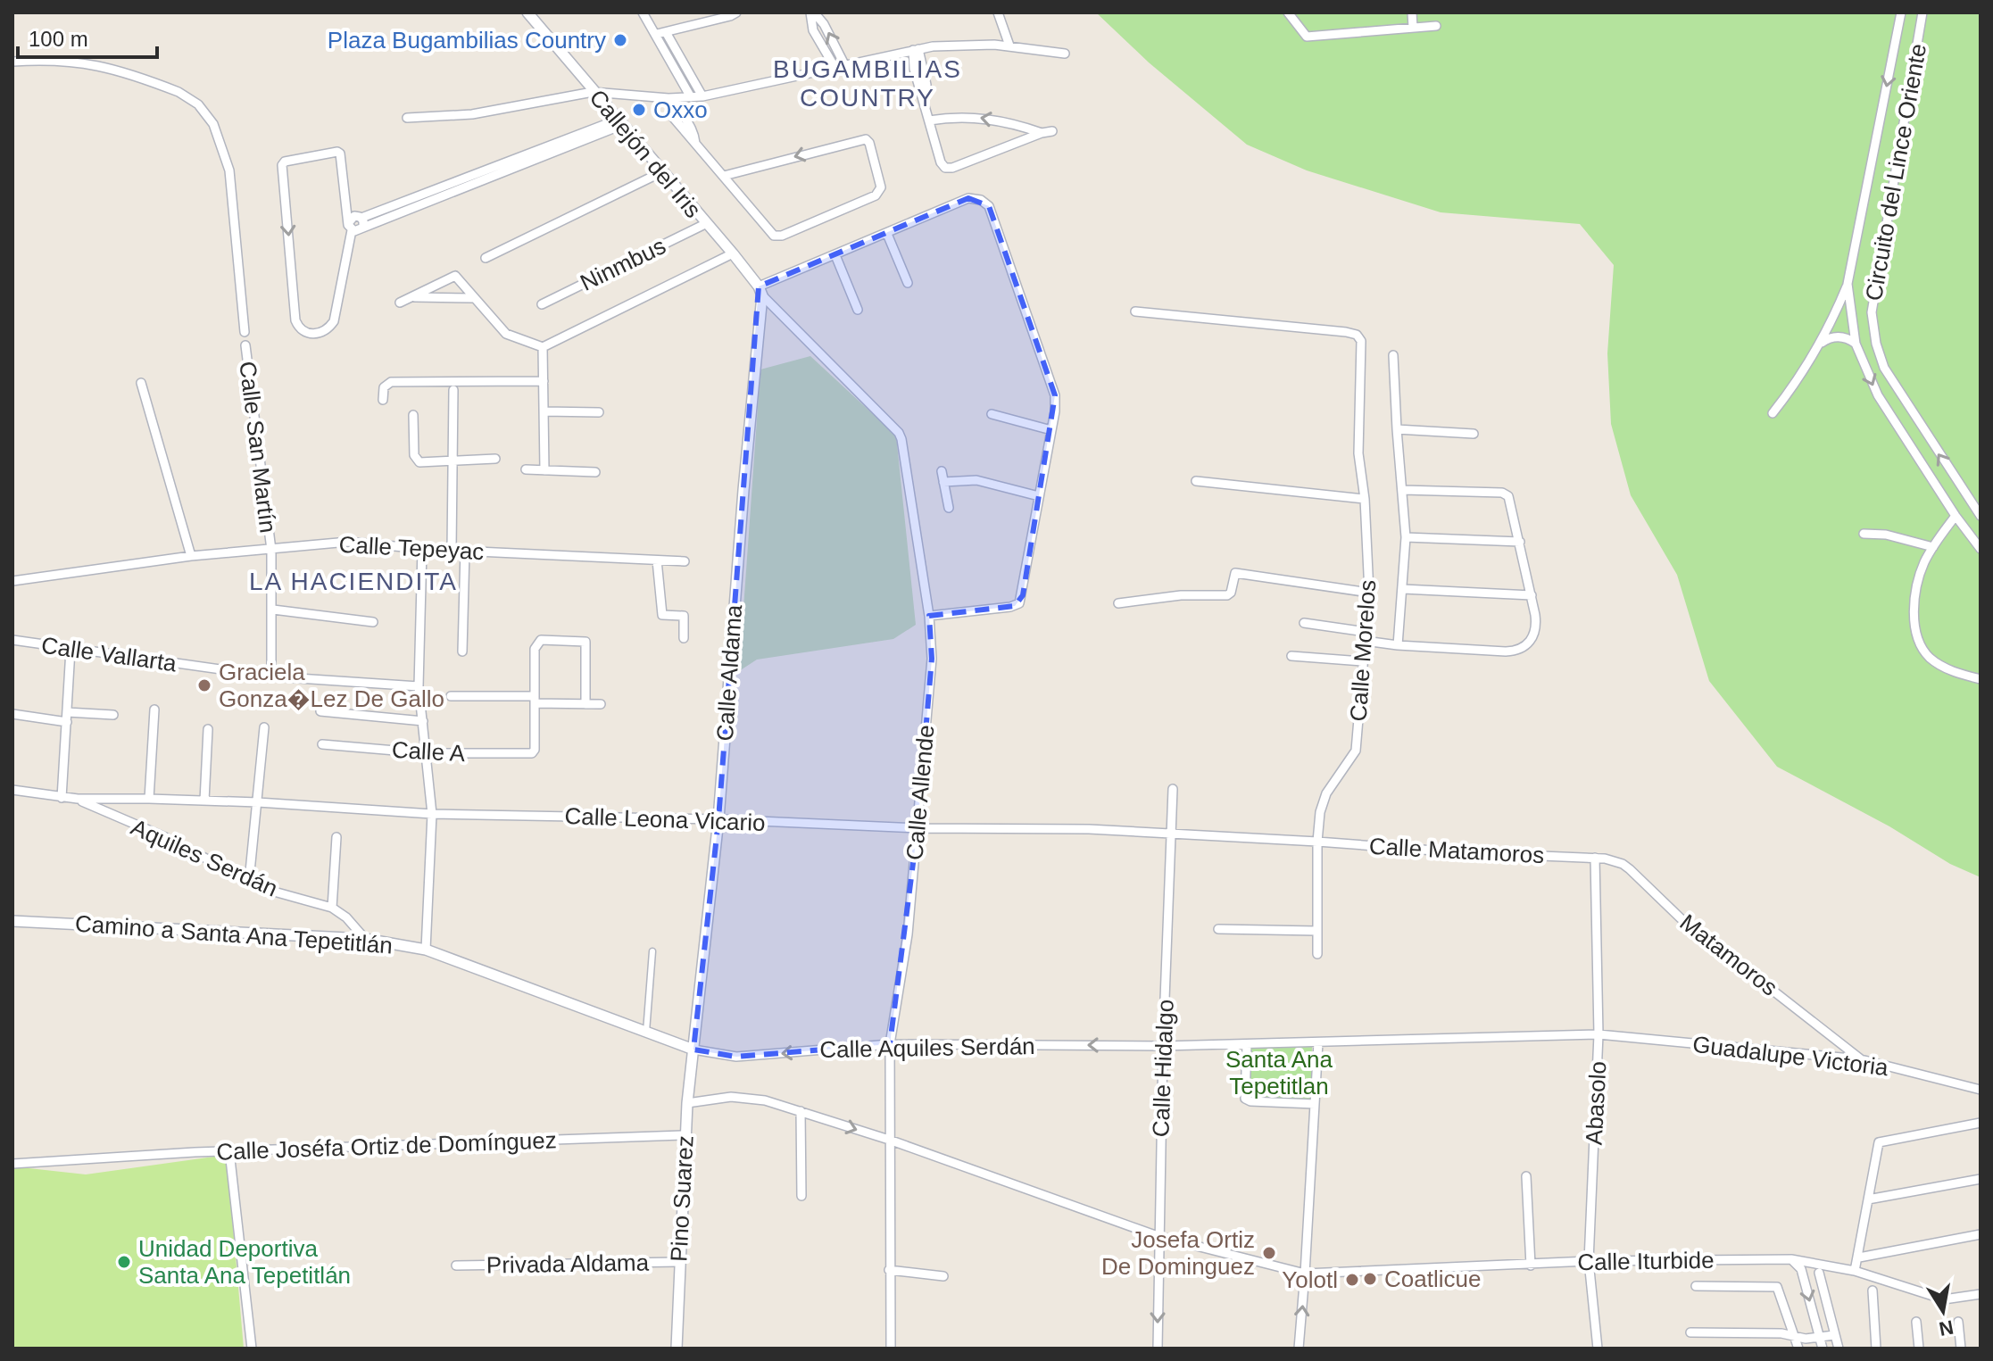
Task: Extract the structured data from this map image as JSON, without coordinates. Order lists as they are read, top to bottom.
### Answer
{
  "streets": {
    "street": [
      "Callejón del Iris",
      "Circuito del Lince Oriente",
      "Ninmbus",
      "Calle San Martín",
      "Calle Tepeyac",
      "Calle Morelos",
      "Calle Vallarta",
      "Calle Aldama",
      "Calle A",
      "Calle Allende",
      "Calle Leona Vicario",
      "Calle Matamoros",
      "Aquiles Serdán",
      "Camino a Santa Ana Tepetitlán",
      "Matamoros",
      "Calle Aquiles Serdán",
      "Guadalupe Victoria",
      "Calle Hidalgo",
      "Abasolo",
      "Calle Joséfa Ortiz de Domínguez",
      "Pino Suarez",
      "Calle Iturbide",
      "Privada Aldama"
    ]
  },
  "crossings": [
    ["Callejón del Iris", "Ninmbus"],
    ["Callejón del Iris", "Calle Aldama"],
    ["Callejón del Iris", "Calle Allende"],
    ["Calle San Martín", "Calle Tepeyac"],
    ["Calle San Martín", "Calle Vallarta"],
    ["Calle Morelos", "Calle Leona Vicario"],
    ["Calle Morelos", "Calle Matamoros"],
    ["Calle Aldama", "Calle Allende"],
    ["Calle Aldama", "Calle Leona Vicario"],
    ["Calle Aldama", "Camino a Santa Ana Tepetitlán"],
    ["Calle Aldama", "Calle Aquiles Serdán"],
    ["Calle Aldama", "Pino Suarez"],
    ["Calle Allende", "Calle Leona Vicario"],
    ["Calle Allende", "Calle Aquiles Serdán"],
    ["Calle Leona Vicario", "Calle Matamoros"],
    ["Calle Leona Vicario", "Aquiles Serdán"],
    ["Calle Leona Vicario", "Calle Hidalgo"],
    ["Calle Matamoros", "Matamoros"],
    ["Calle Matamoros", "Abasolo"],
    ["Aquiles Serdán", "Camino a Santa Ana Tepetitlán"],
    ["Camino a Santa Ana Tepetitlán", "Calle Aquiles Serdán"],
    ["Camino a Santa Ana Tepetitlán", "Pino Suarez"],
    ["Matamoros", "Guadalupe Victoria"],
    ["Matamoros", "Abasolo"],
    ["Calle Aquiles Serdán", "Guadalupe Victoria"],
    ["Calle Aquiles Serdán", "Calle Hidalgo"],
    ["Calle Aquiles Serdán", "Pino Suarez"],
    ["Guadalupe Victoria", "Abasolo"],
    ["Abasolo", "Calle Iturbide"],
    ["Calle Joséfa Ortiz de Domínguez", "Pino Suarez"],
    ["Pino Suarez", "Privada Aldama"]
  ],
  "districts": ["BUGAMBILIAS COUNTRY", "LA HACIENDITA"],
  "parks": ["Santa Ana Tepetitlan"],
  "places": [
    "Plaza Bugambilias Country",
    "Oxxo",
    "Graciela Gonza�Lez De Gallo",
    "Josefa Ortiz De Dominguez",
    "Unidad Deportiva Santa Ana Tepetitlán",
    "Coatlicue",
    "Yolotl"
  ],
  "scale_bar": "100 m",
  "north": "bottom"
}
